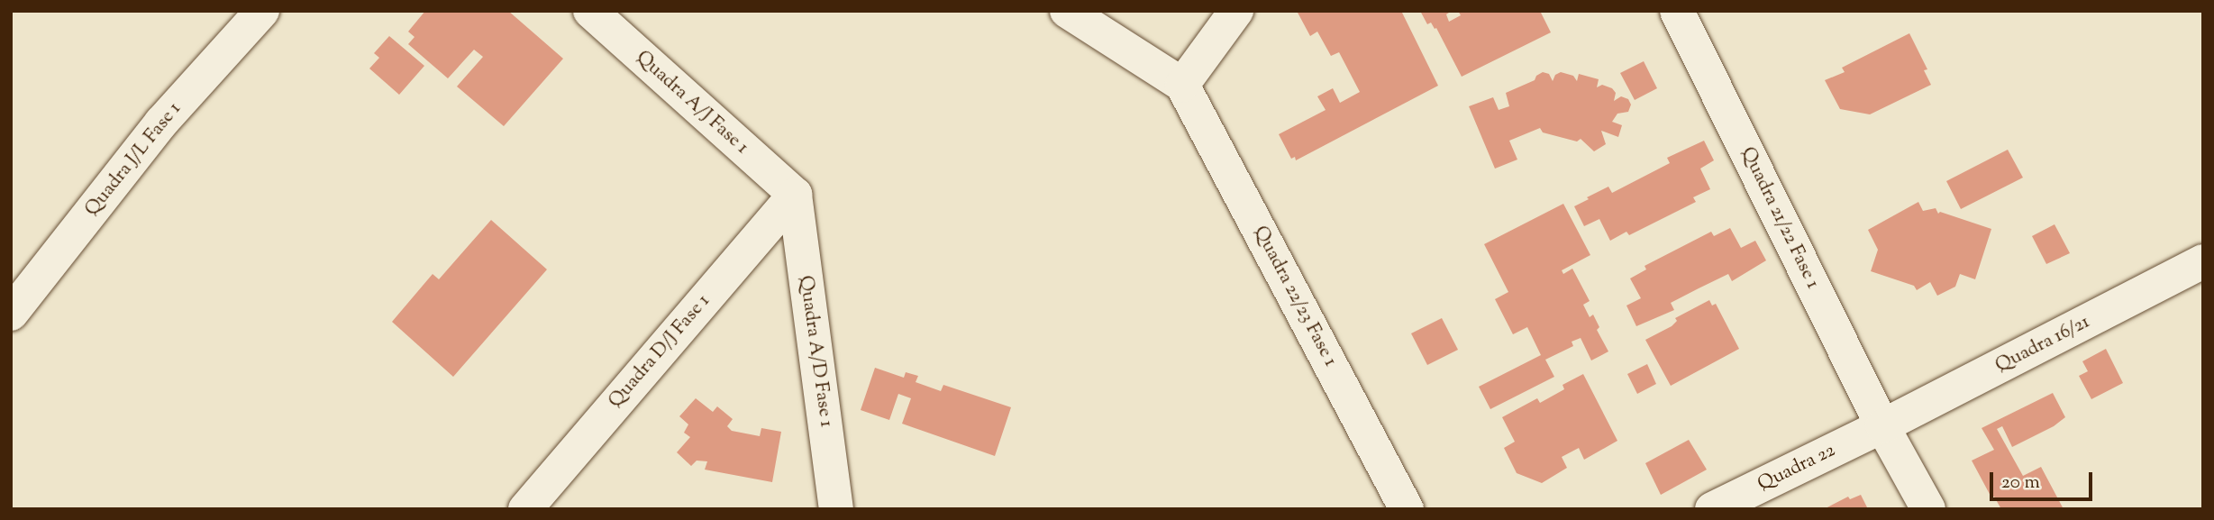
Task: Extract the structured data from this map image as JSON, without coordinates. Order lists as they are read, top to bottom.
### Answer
{
  "streets": {
    "street": [
      "Quadra A/J Fase 1",
      "Quadra J/L Fase 1",
      "Quadra 21/22 Fase 1",
      "Quadra 22/23 Fase 1",
      "Quadra 16/21",
      "Quadra D/J Fase 1",
      "Quadra A/D Fase 1",
      "Quadra 22"
    ]
  },
  "crossings": [
    ["Quadra A/J Fase 1", "Quadra D/J Fase 1"],
    ["Quadra A/J Fase 1", "Quadra A/D Fase 1"],
    ["Quadra 21/22 Fase 1", "Quadra 16/21"],
    ["Quadra 21/22 Fase 1", "Quadra 22"],
    ["Quadra 16/21", "Quadra 22"],
    ["Quadra D/J Fase 1", "Quadra A/D Fase 1"]
  ],
  "scale_bar": "20 m"
}
